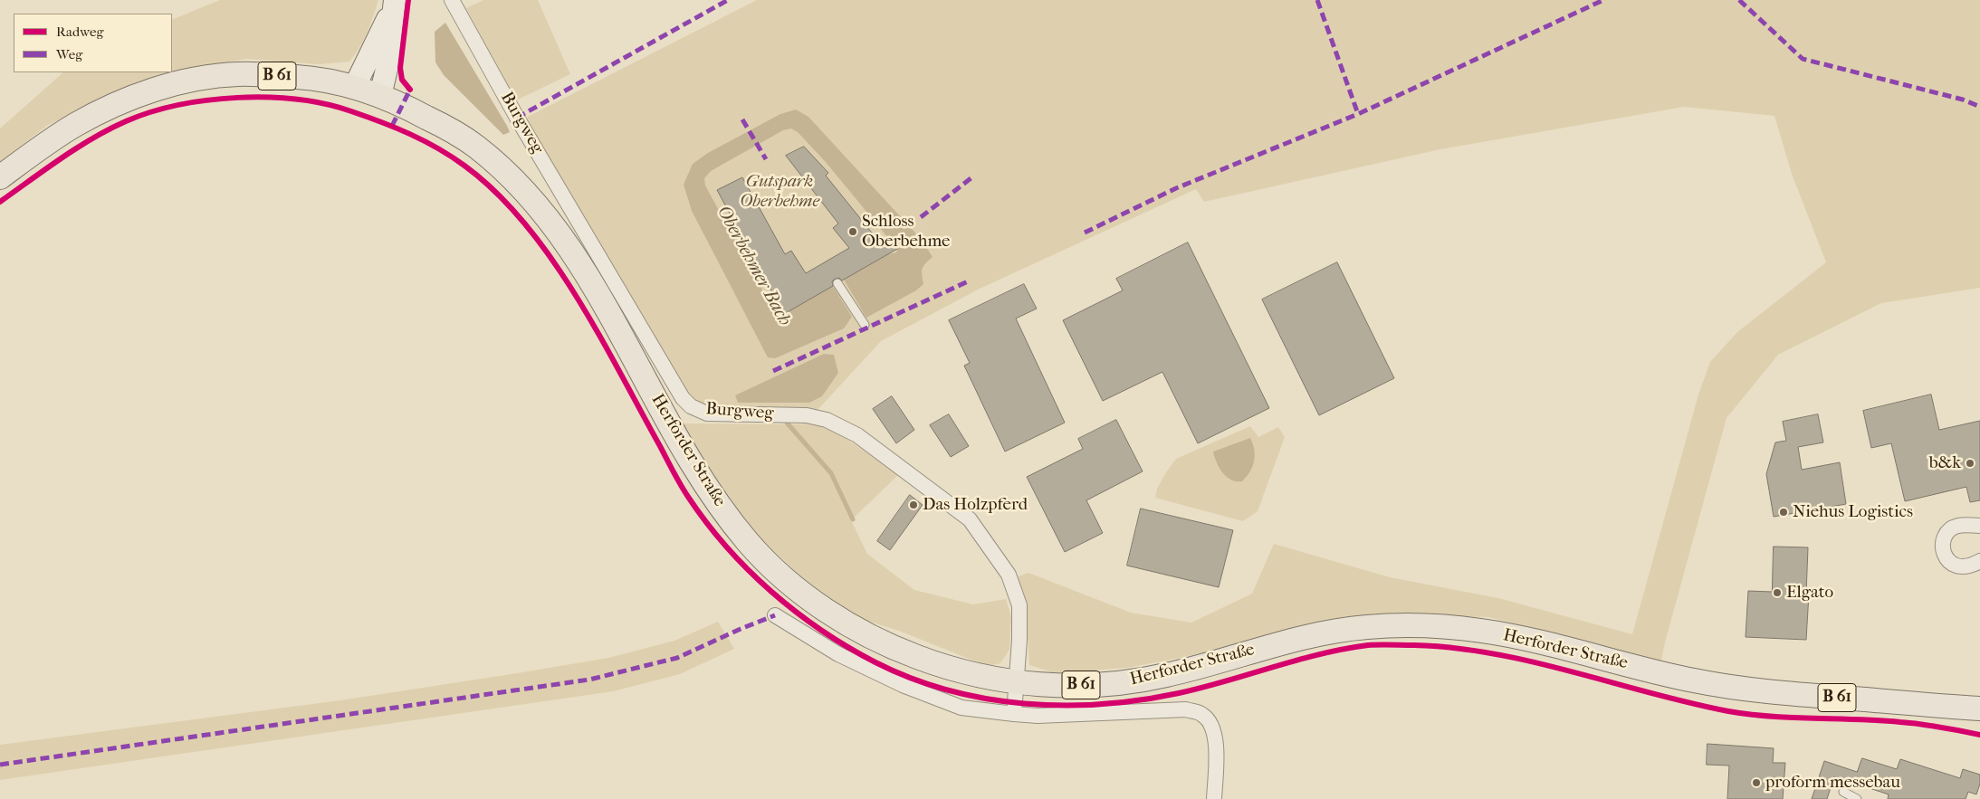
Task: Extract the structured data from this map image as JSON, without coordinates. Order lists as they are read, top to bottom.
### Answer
{
  "streets": {
    "main road": ["B 61", "Herforder Straße"],
    "street": ["Burgweg"]
  },
  "crossings": [
    ["Burgweg", "Herforder Straße"]
  ],
  "water": ["Oberbehmer Bach"],
  "parks": ["Gutspark Oberbehme"],
  "places": [
    "Schloss Oberbehme",
    "b&k",
    "Das Holzpferd",
    "Niehus Logistics",
    "Elgato",
    "proform messebau"
  ],
  "legend": ["Radweg", "Weg"]
}
